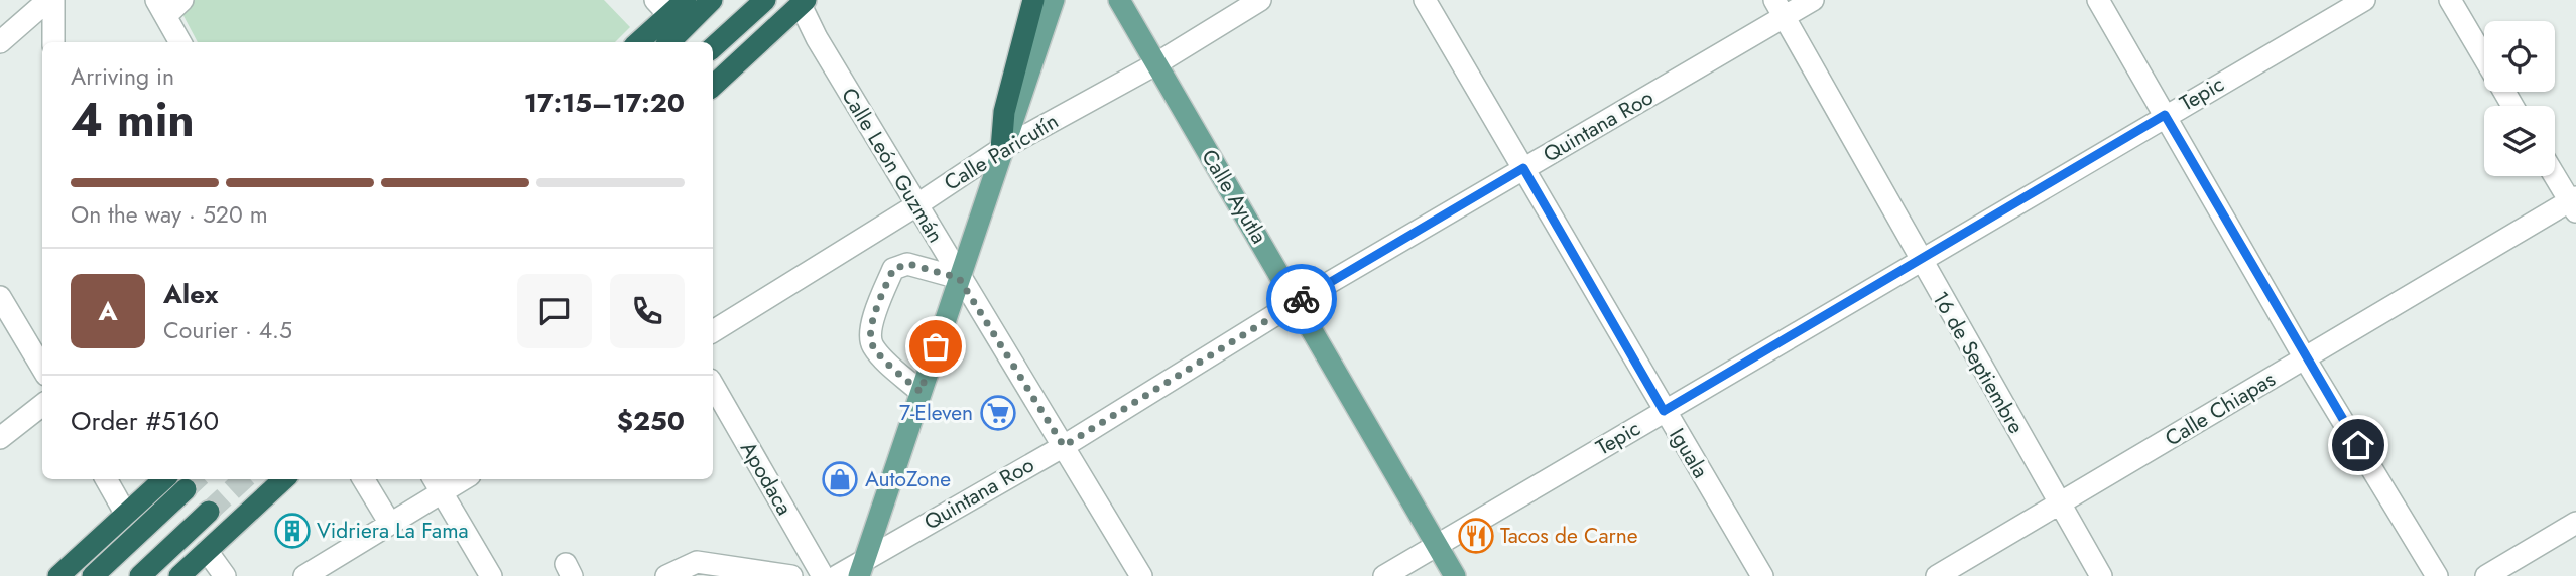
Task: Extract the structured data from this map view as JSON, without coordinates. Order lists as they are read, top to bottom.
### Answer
{
  "streets": {
    "main road": ["Calle Ayutla"],
    "street": [
      "Tepic",
      "Quintana Roo",
      "Calle Paricutín",
      "Calle León Guzmán",
      "16 de Septiembre",
      "Calle Chiapas",
      "Iguala",
      "Apodaca"
    ]
  },
  "crossings": [
    ["Tepic", "Calle Ayutla"],
    ["Tepic", "16 de Septiembre"],
    ["Tepic", "Iguala"],
    ["Quintana Roo", "Calle León Guzmán"],
    ["Quintana Roo", "Calle Ayutla"],
    ["Quintana Roo", "16 de Septiembre"],
    ["Quintana Roo", "Iguala"],
    ["Calle Paricutín", "Calle León Guzmán"],
    ["Calle Paricutín", "Calle Ayutla"],
    ["16 de Septiembre", "Calle Chiapas"]
  ],
  "places": {
    "supermarket": ["7-Eleven"],
    "shop": ["AutoZone"],
    "building": ["Vidriera La Fama"],
    "restaurant": ["Tacos de Carne"]
  },
  "page": {
    "heading": ["4 min", "Arriving in", "17:15–17:20"],
    "panel": [
      "Alex",
      "Courier · 4.5",
      "Order #5160",
      "$250"
    ],
    "bar": "On the way · 520 m",
    "round": "A"
  }
}
